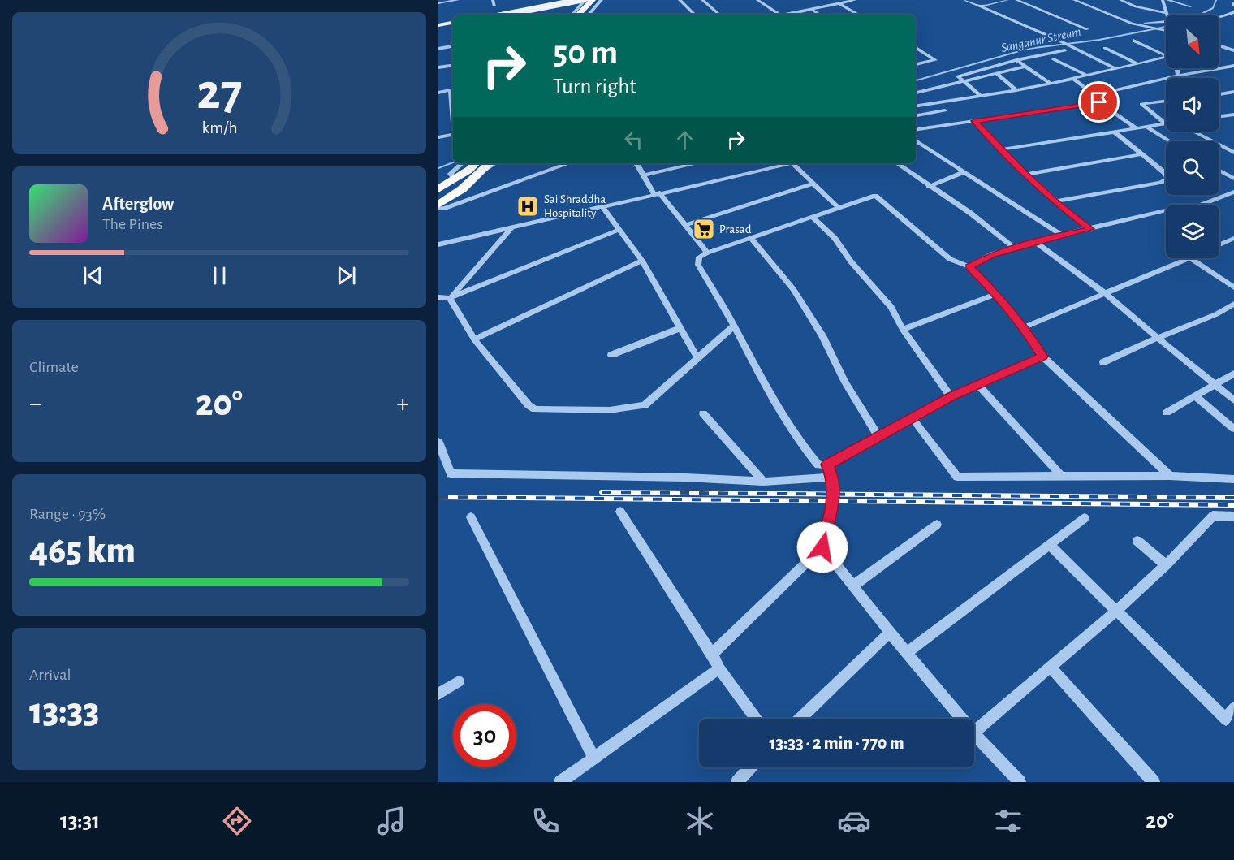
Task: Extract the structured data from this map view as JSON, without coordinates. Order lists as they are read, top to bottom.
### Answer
{
  "water": ["Sanganur Stream"],
  "places": {
    "hospital": ["Sai Shraddha Hospitality"],
    "supermarket": ["Prasad"]
  },
  "north": "bottom right",
  "page": {
    "turn": ["50 m", "Turn right"],
    "song": ["Afterglow", "The Pines"],
    "tile": [
      "Climate",
      ["Range · 93%", "465 km"],
      ["Arrival", "13:33"]
    ],
    "heat": ["−", "20°", "+"],
    "limit": "30",
    "trip": "13:33 · 2 min · 770 m",
    "tabs": ["13:31", "20°"],
    "gauge": ["27", "km/h"]
  }
}
